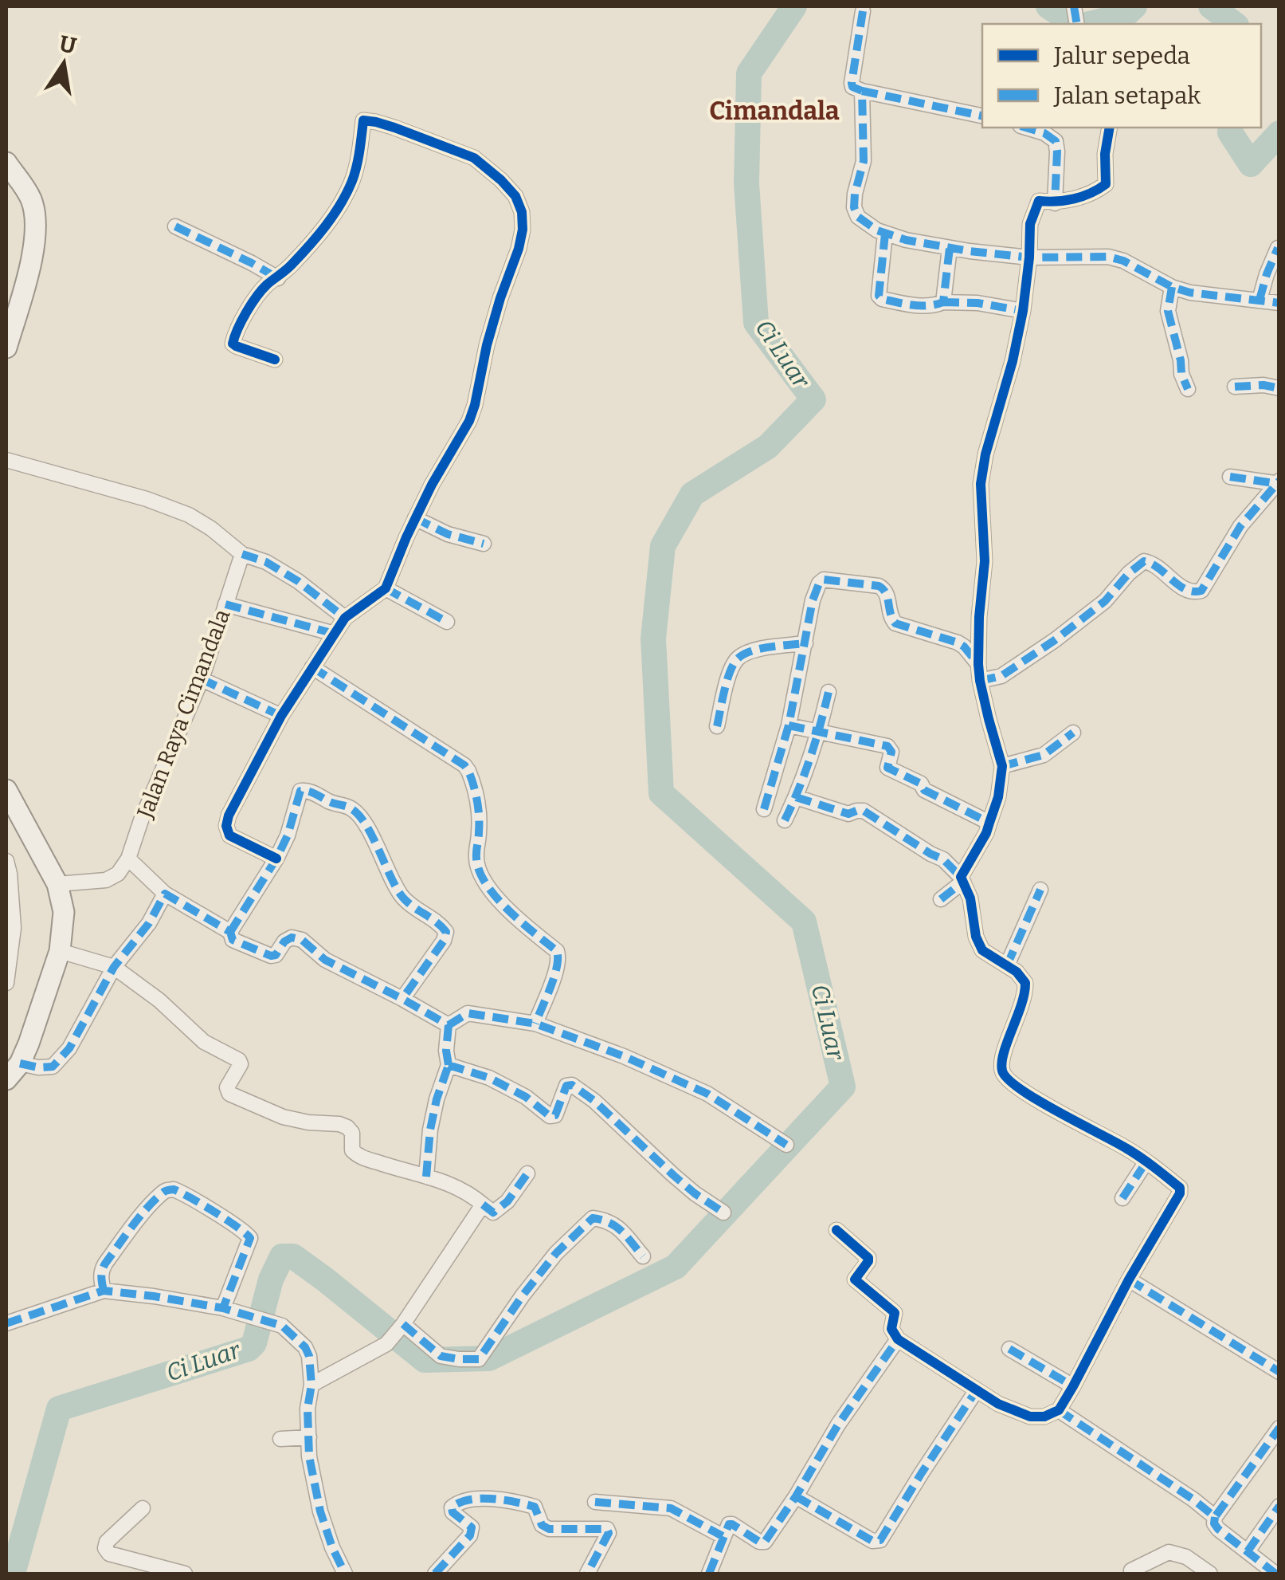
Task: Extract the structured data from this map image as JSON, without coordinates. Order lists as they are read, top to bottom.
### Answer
{
  "streets": {
    "street": ["Jalan Raya Cimandala"]
  },
  "districts": ["Cimandala"],
  "water": ["Ci Luar"],
  "legend": ["Jalur sepeda", "Jalan setapak"],
  "north": "top"
}
